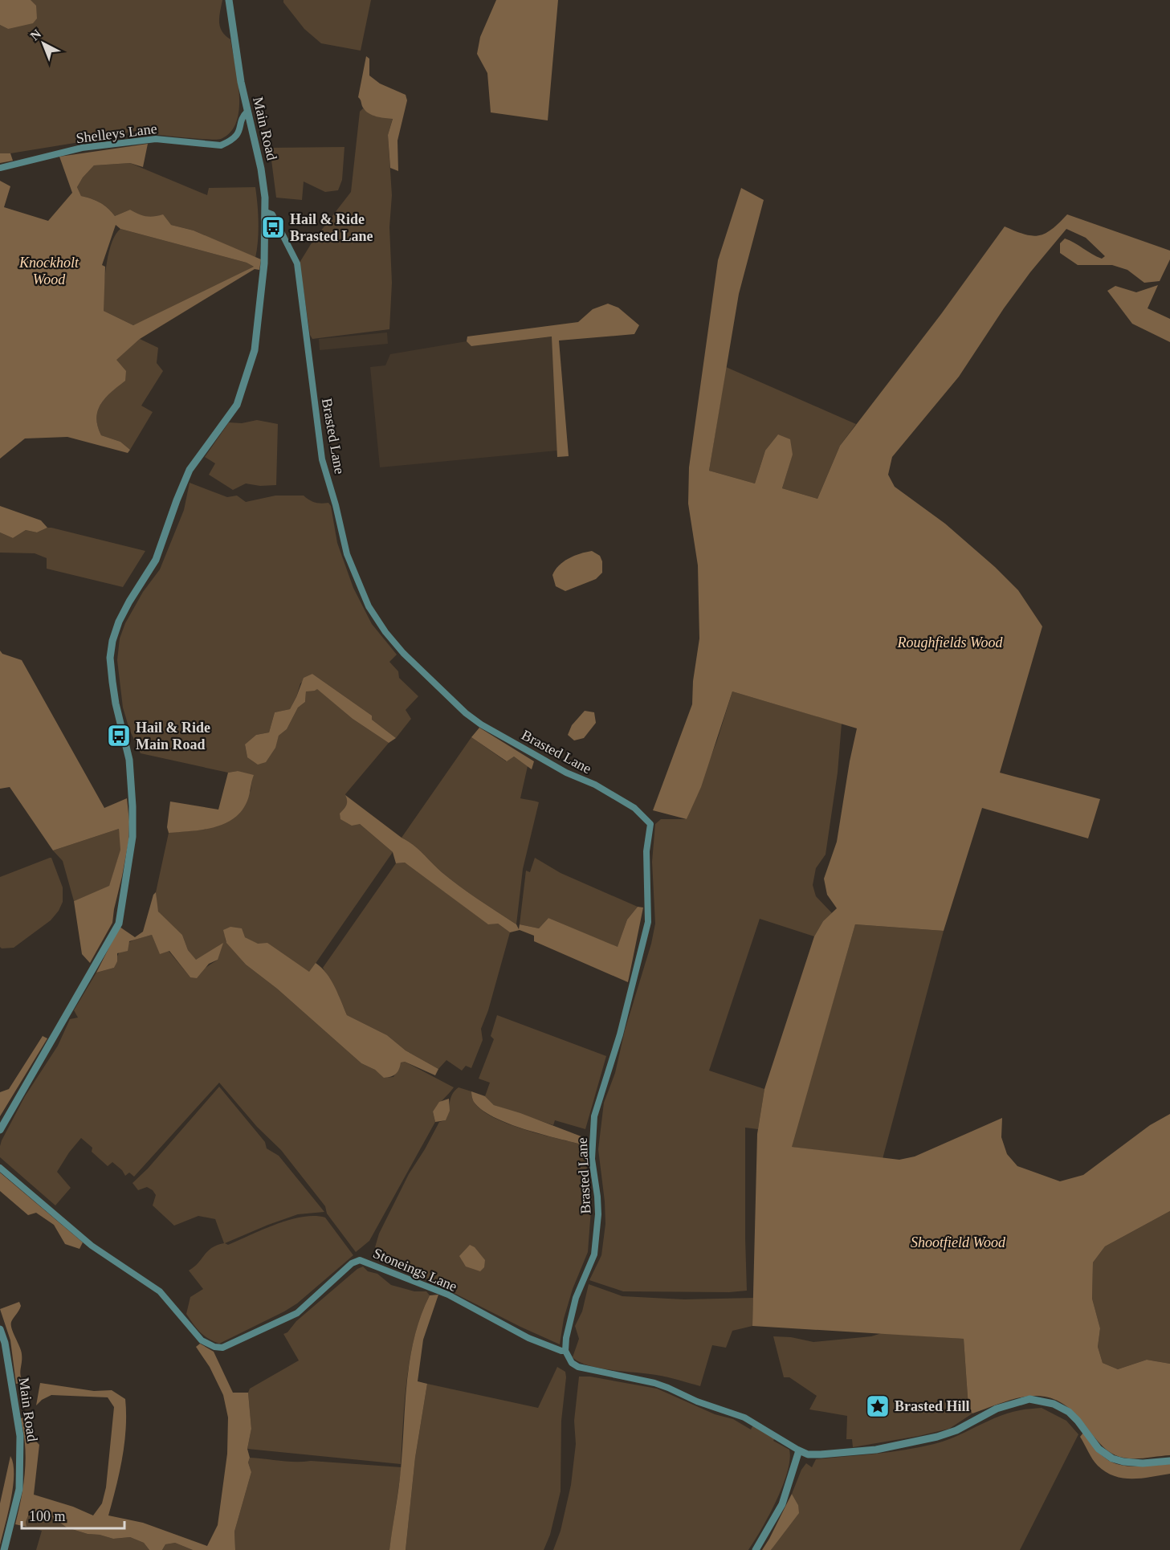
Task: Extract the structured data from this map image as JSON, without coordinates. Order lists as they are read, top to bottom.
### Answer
{
  "streets": {
    "street": [
      "Main Road",
      "Shelleys Lane",
      "Brasted Lane",
      "Stoneings Lane"
    ]
  },
  "crossings": [
    ["Main Road", "Shelleys Lane"],
    ["Main Road", "Brasted Lane"],
    ["Brasted Lane", "Stoneings Lane"]
  ],
  "parks": ["Knockholt Wood", "Roughfields Wood", "Shootfield Wood"],
  "places": {
    "bus stop": ["Hail & Ride Brasted Lane", "Hail & Ride Main Road"],
    "place": ["Brasted Hill"]
  },
  "scale_bar": "100 m",
  "north": "top left"
}
